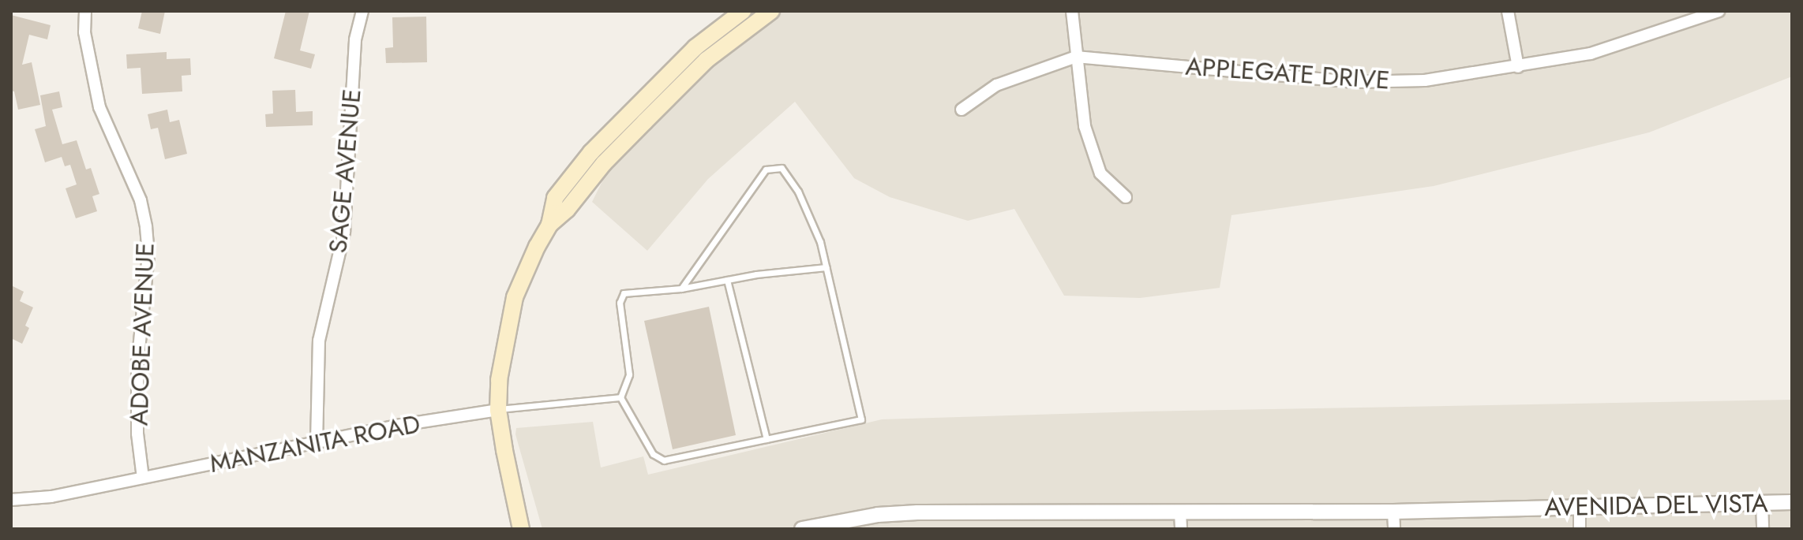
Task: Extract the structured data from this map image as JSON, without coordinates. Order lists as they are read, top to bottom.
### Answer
{
  "streets": {
    "street": [
      "APPLEGATE DRIVE",
      "SAGE AVENUE",
      "ADOBE AVENUE",
      "MANZANITA ROAD",
      "AVENIDA DEL VISTA"
    ]
  },
  "crossings": [
    ["SAGE AVENUE", "MANZANITA ROAD"],
    ["ADOBE AVENUE", "MANZANITA ROAD"]
  ]
}
